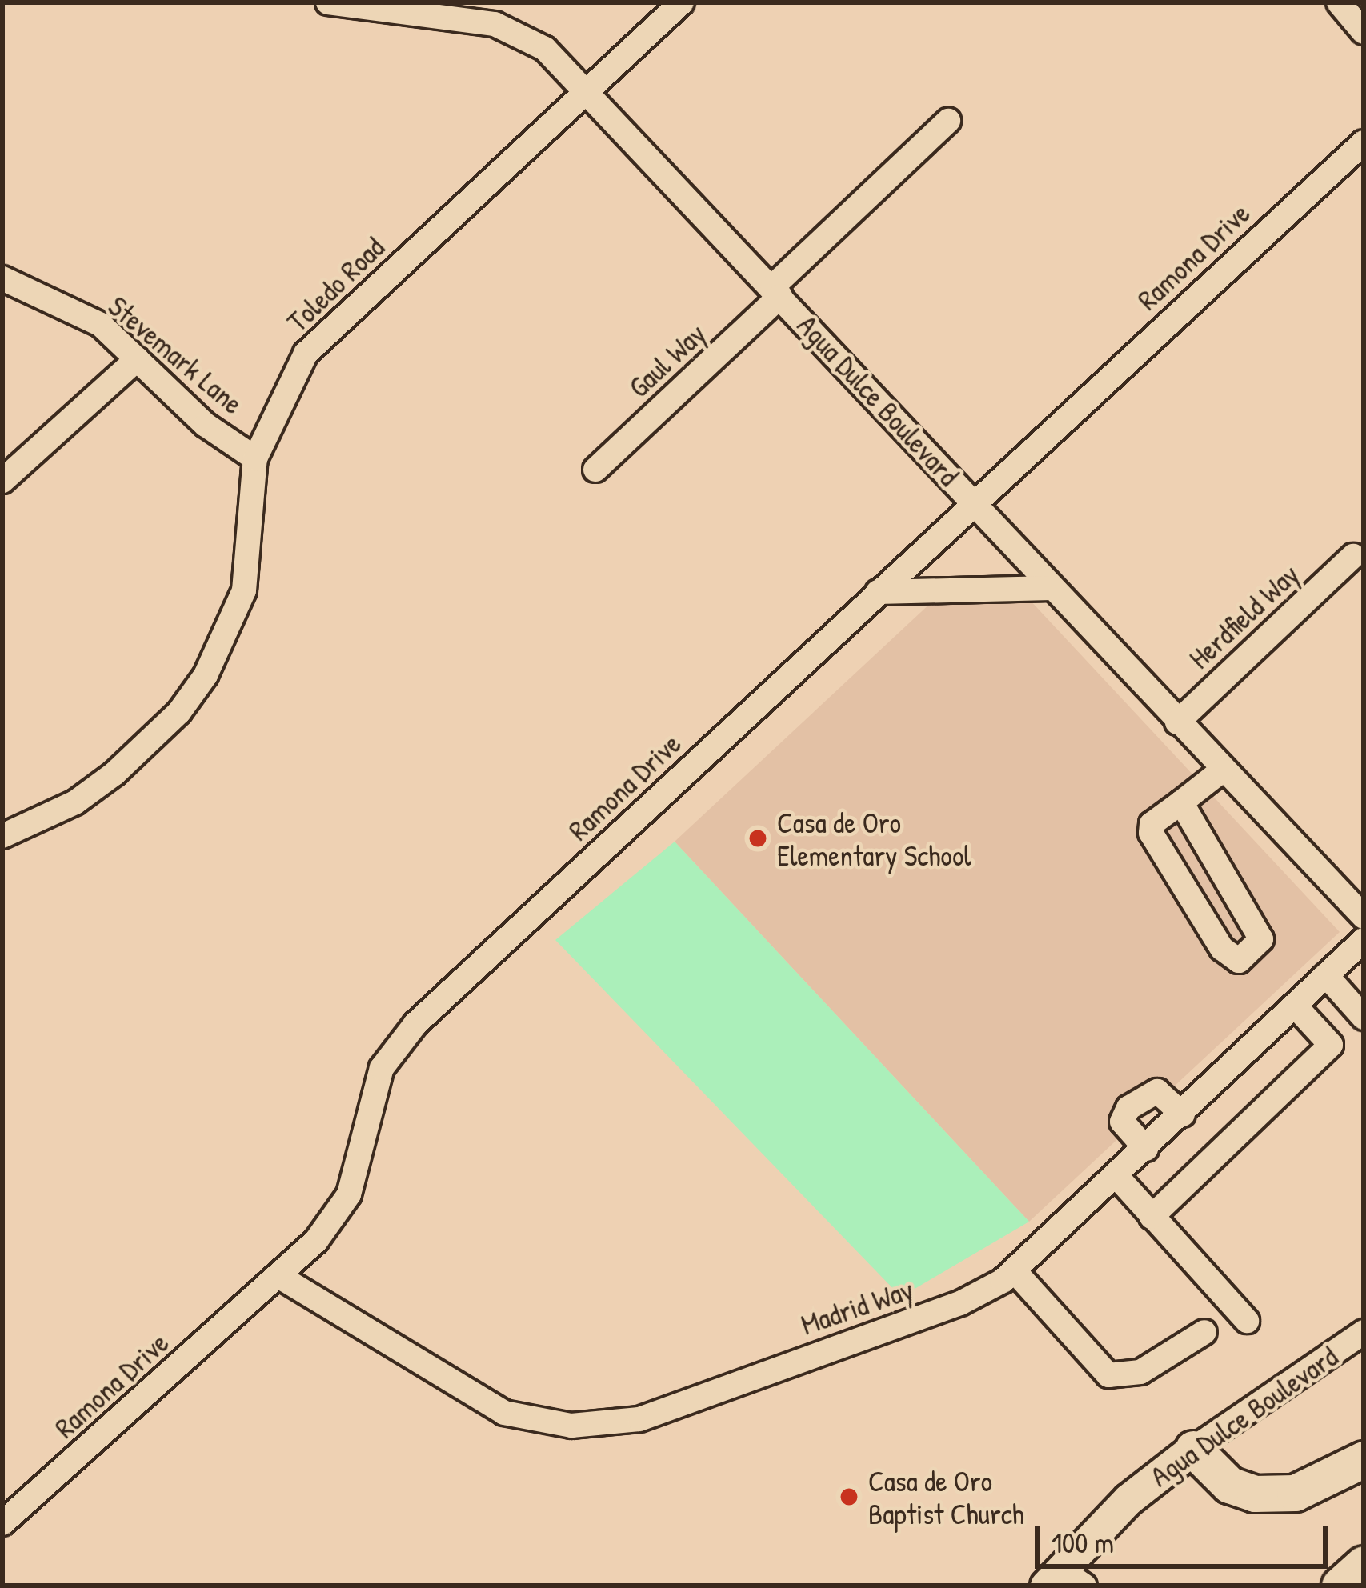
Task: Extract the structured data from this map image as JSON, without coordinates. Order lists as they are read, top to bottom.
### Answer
{
  "streets": {
    "main road": ["Agua Dulce Boulevard"],
    "street": [
      "Ramona Drive",
      "Toledo Road",
      "Stevemark Lane",
      "Gaul Way",
      "Herdfield Way",
      "Madrid Way"
    ]
  },
  "crossings": [
    ["Ramona Drive", "Agua Dulce Boulevard"],
    ["Ramona Drive", "Madrid Way"],
    ["Toledo Road", "Stevemark Lane"],
    ["Toledo Road", "Agua Dulce Boulevard"],
    ["Gaul Way", "Agua Dulce Boulevard"],
    ["Agua Dulce Boulevard", "Herdfield Way"]
  ],
  "places": ["Casa de Oro Elementary School", "Casa de Oro Baptist Church"],
  "scale_bar": "100 m"
}
